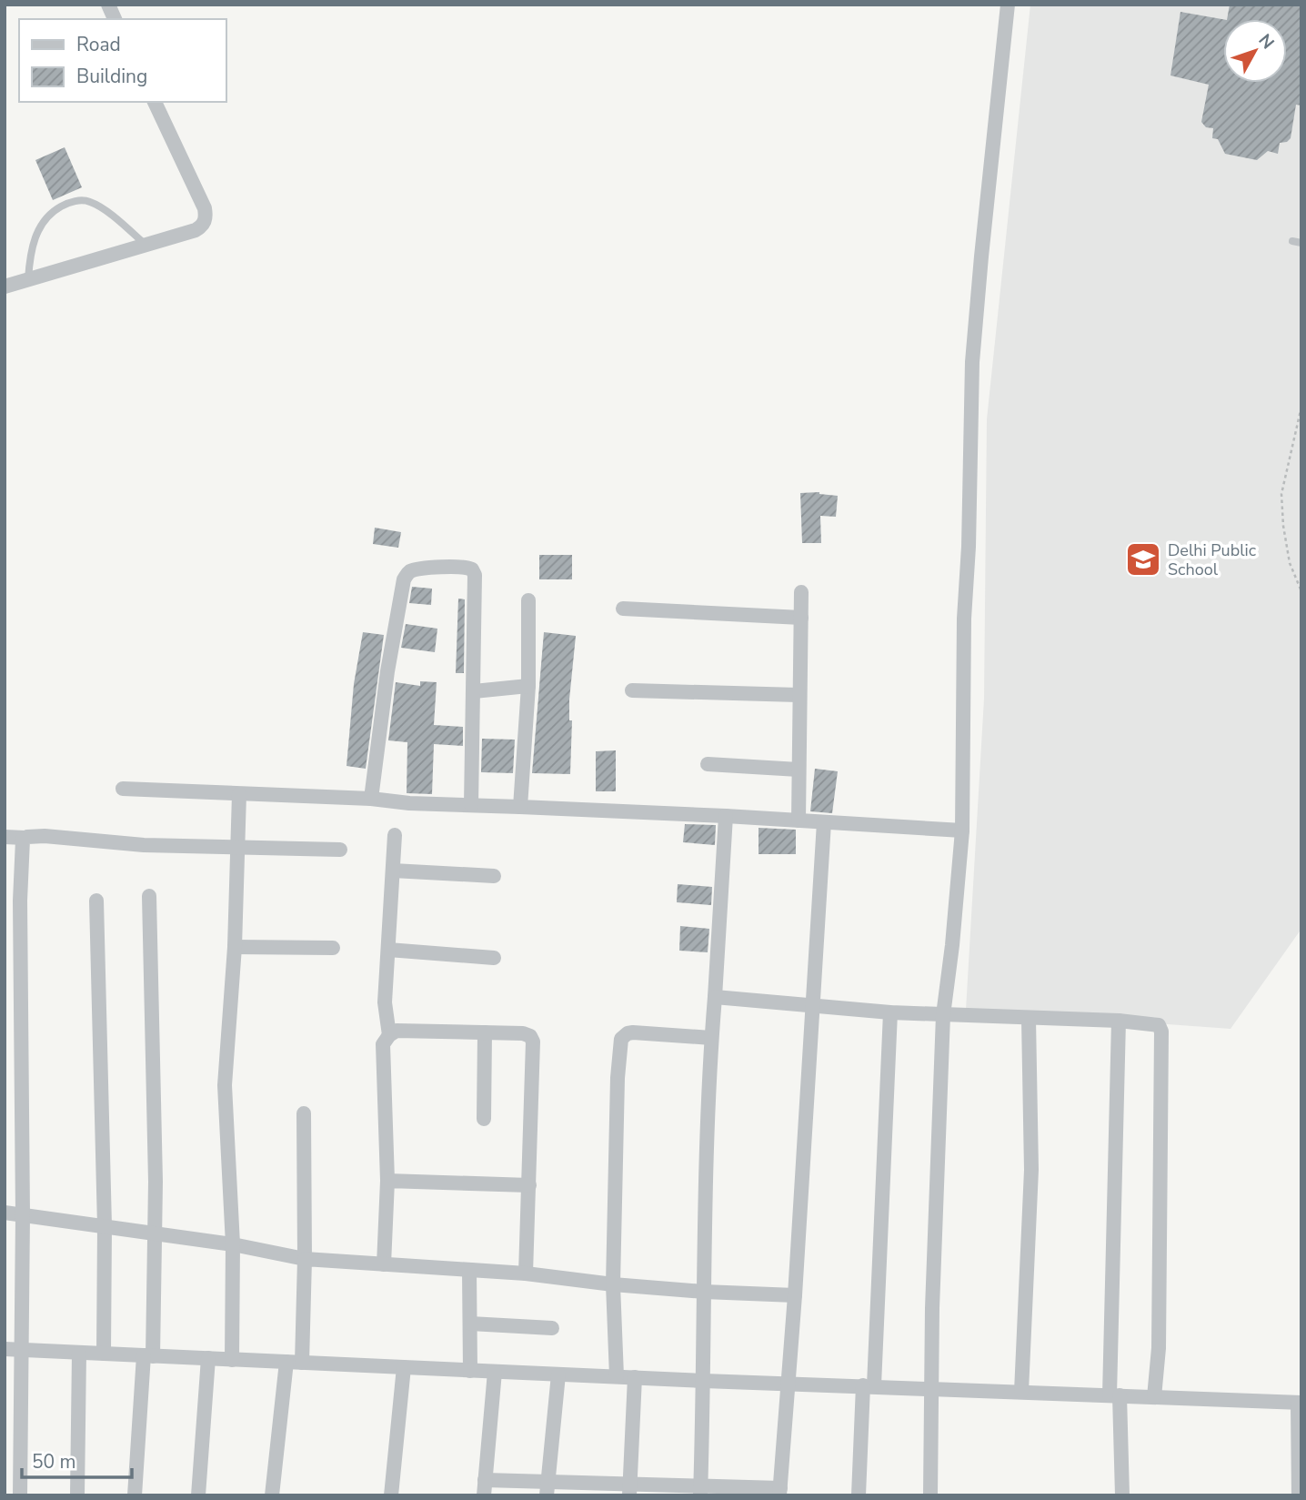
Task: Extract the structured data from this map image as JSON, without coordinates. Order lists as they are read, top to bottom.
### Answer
{
  "places": {
    "school or university": ["Delhi Public School"]
  },
  "legend": ["Road", "Building"],
  "scale_bar": "50 m",
  "north": "top right"
}
